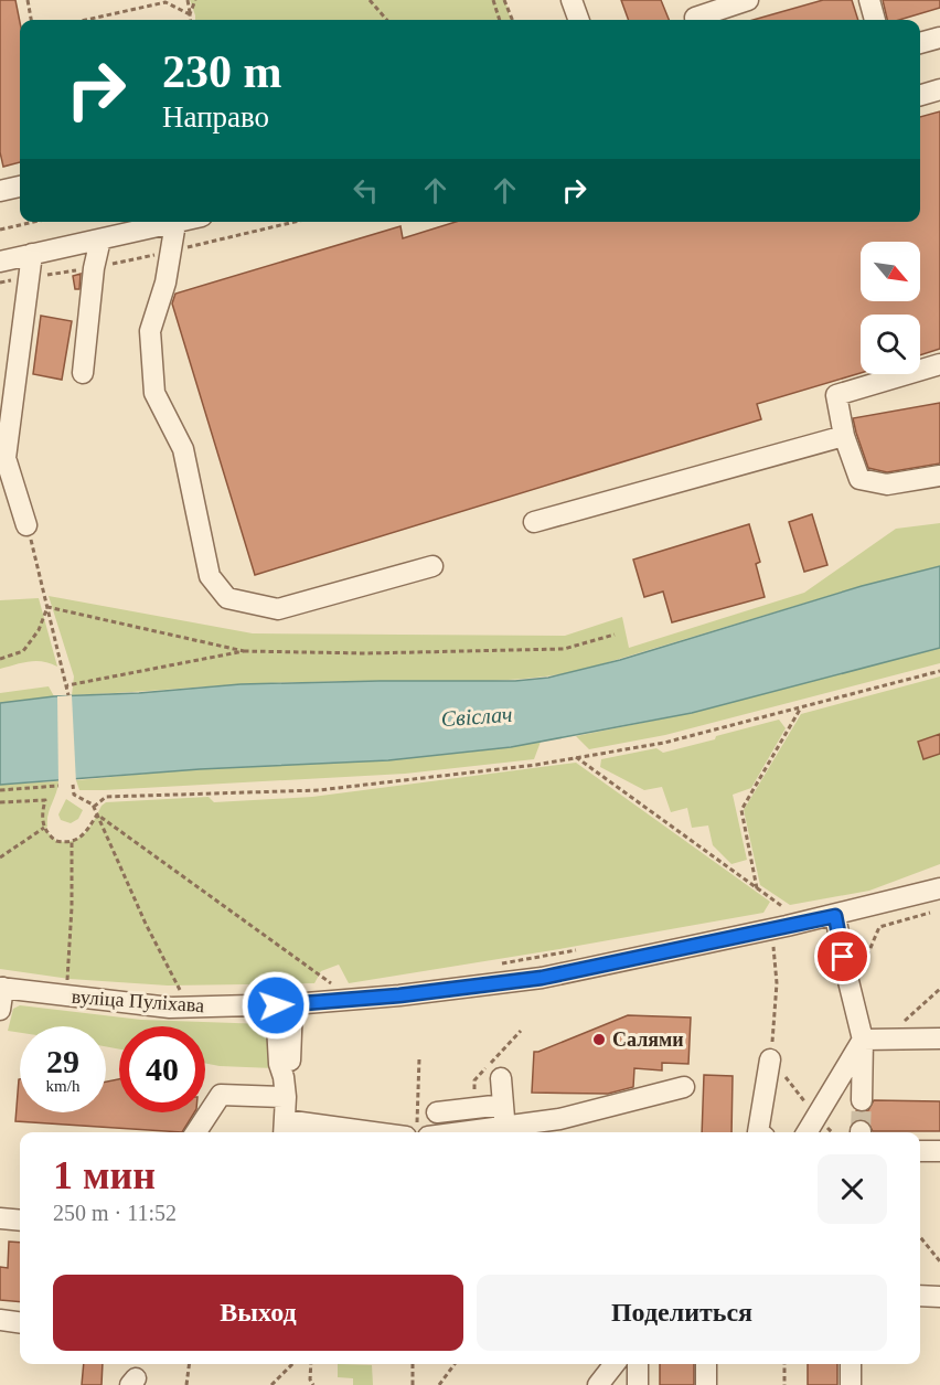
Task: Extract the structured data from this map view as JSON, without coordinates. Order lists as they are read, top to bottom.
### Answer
{
  "streets": {
    "street": ["вуліца Пуліхава"]
  },
  "water": ["Свіслач"],
  "places": ["Салями"],
  "north": "bottom right",
  "page": {
    "turn": ["230 m", "Направо"],
    "speed": "29 km/h",
    "limit": "40",
    "heading": ["1 мин", "250 m · 11:52"],
    "buttons": ["Выход", "Поделиться"]
  }
}
